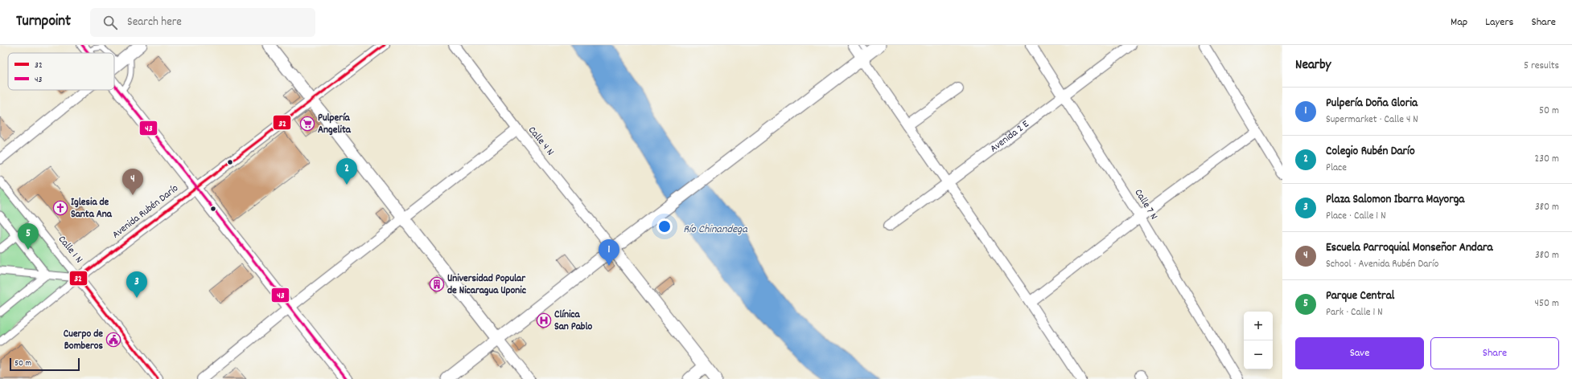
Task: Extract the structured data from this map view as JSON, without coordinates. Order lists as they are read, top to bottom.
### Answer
{
  "streets": {
    "street": [
      "Avenida 2 E",
      "Calle 4 N",
      "Calle 7 N",
      "Avenida Rubén Darío",
      "Calle 1 N"
    ]
  },
  "crossings": [
    ["Avenida 2 E", "Calle 7 N"],
    ["Avenida Rubén Darío", "Calle 1 N"]
  ],
  "water": ["Río Chinandega"],
  "places": {
    "supermarket": ["Pulpería Angelita"],
    "church": ["Iglesia de Santa Ana"],
    "building": ["Universidad Popular de Nicaragua Uponic"],
    "hospital": ["Clínica San Pablo"],
    "public building": ["Cuerpo de Bomberos"]
  },
  "lines": ["transit line 32", "transit line 43"],
  "legend": ["32", "43"],
  "scale_bar": "50 m",
  "page": {
    "header": "Turnpoint",
    "search": "Search here",
    "nav": ["Map", "Layers", "Share"],
    "heading": ["Nearby", "5 results"],
    "list": [
      {
        "mark": "1",
        "name": "Pulpería Doña Gloria",
        "note": "Supermarket · Calle 4 N",
        "value": "50 m"
      },
      {
        "mark": "2",
        "name": "Colegio Rubén Darío",
        "note": "Place",
        "value": "230 m"
      },
      {
        "mark": "3",
        "name": "Plaza Salomon Ibarra Mayorga",
        "note": "Place · Calle 1 N",
        "value": "380 m"
      },
      {
        "mark": "4",
        "name": "Escuela Parroquial Monseñor Andara",
        "note": "School · Avenida Rubén Darío",
        "value": "380 m"
      },
      {
        "mark": "5",
        "name": "Parque Central",
        "note": "Park · Calle 1 N",
        "value": "450 m"
      }
    ],
    "pins": [
      "2",
      "4",
      "5",
      "1",
      "3"
    ],
    "map_buttons": ["+", "−"],
    "buttons": ["Save", "Share"],
    "scale": "50 m"
  }
}
